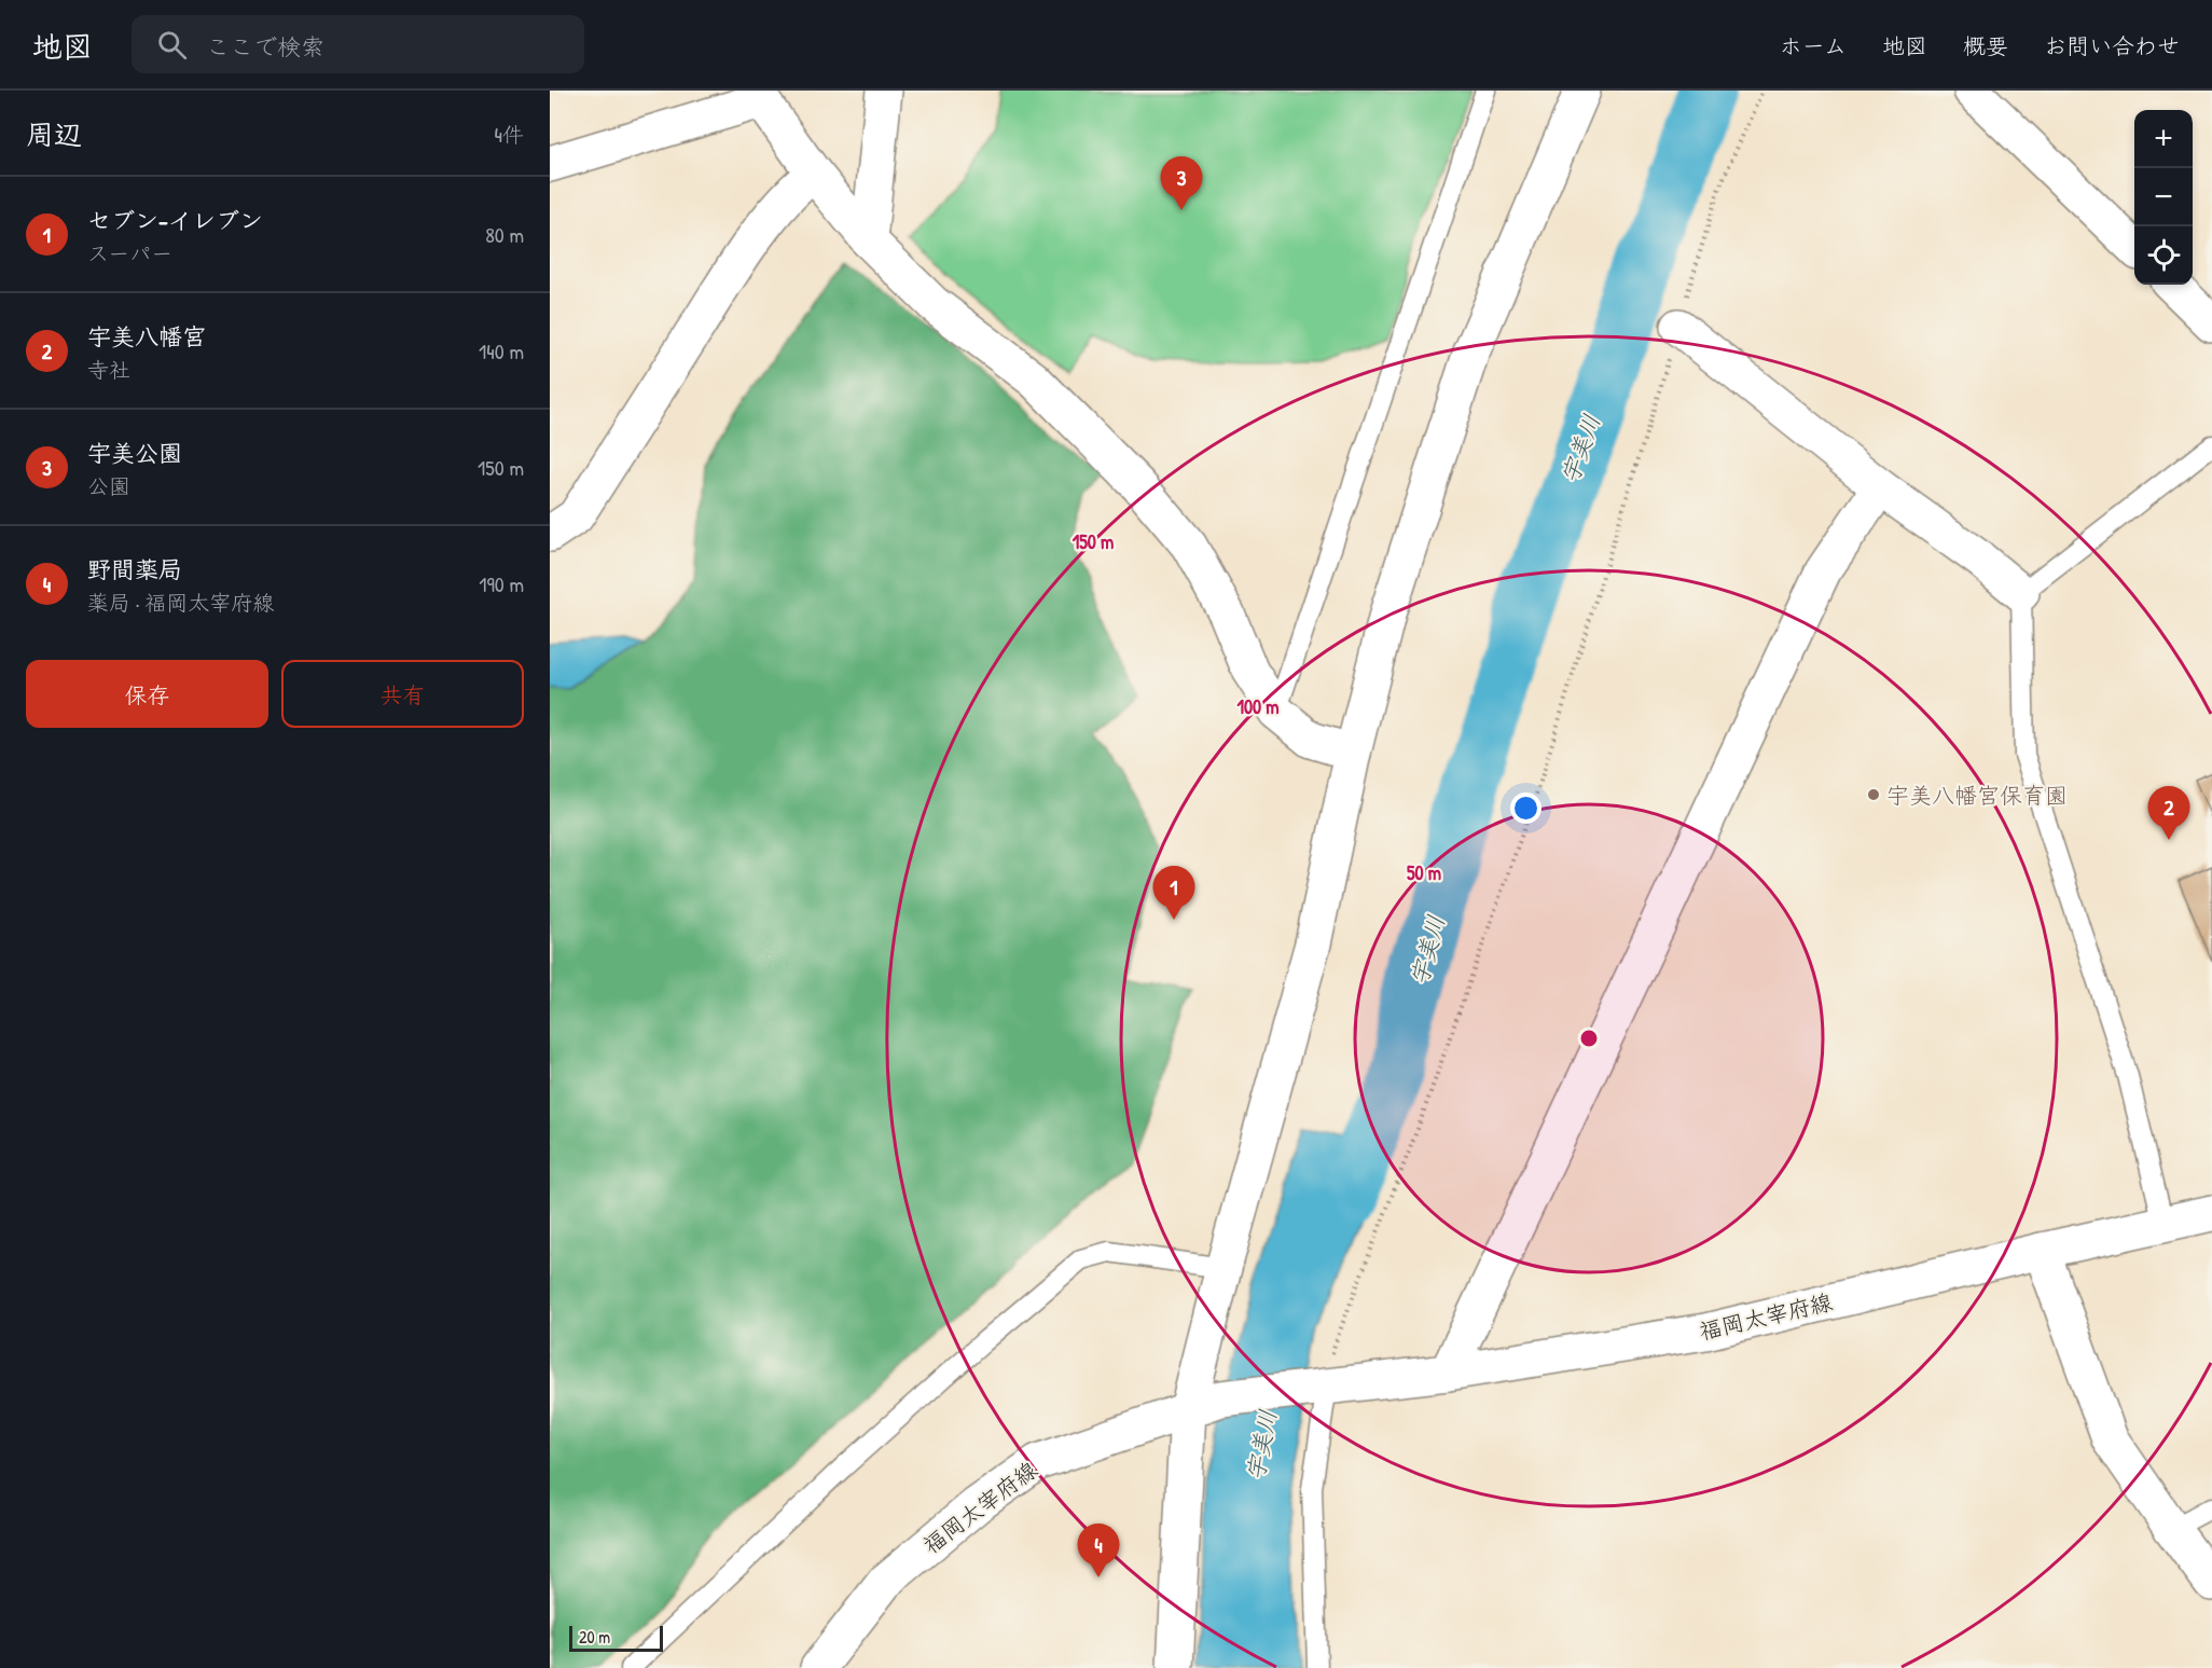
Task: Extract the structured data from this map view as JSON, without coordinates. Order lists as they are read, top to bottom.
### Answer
{
  "streets": {
    "street": ["福岡太宰府線"]
  },
  "water": ["宇美川"],
  "places": ["宇美八幡宮保育園"],
  "scale_bar": "20 m",
  "page": {
    "header": "地図",
    "search": "ここで検索",
    "nav": [
      "ホーム",
      "地図",
      "概要",
      "お問い合わせ"
    ],
    "heading": ["周辺", "4件"],
    "map_buttons": ["+", "−"],
    "pins": [
      "3",
      "2",
      "1",
      "4"
    ],
    "list": [
      {
        "mark": "1",
        "name": "セブン-イレブン",
        "note": "スーパー",
        "value": "80 m"
      },
      {
        "mark": "2",
        "name": "宇美八幡宮",
        "note": "寺社",
        "value": "140 m"
      },
      {
        "mark": "3",
        "name": "宇美公園",
        "note": "公園",
        "value": "150 m"
      },
      {
        "mark": "4",
        "name": "野間薬局",
        "note": "薬局 · 福岡太宰府線",
        "value": "190 m"
      }
    ],
    "buttons": ["保存", "共有"],
    "scale": "20 m"
  },
  "rings": ["150 m", "100 m", "50 m"]
}
